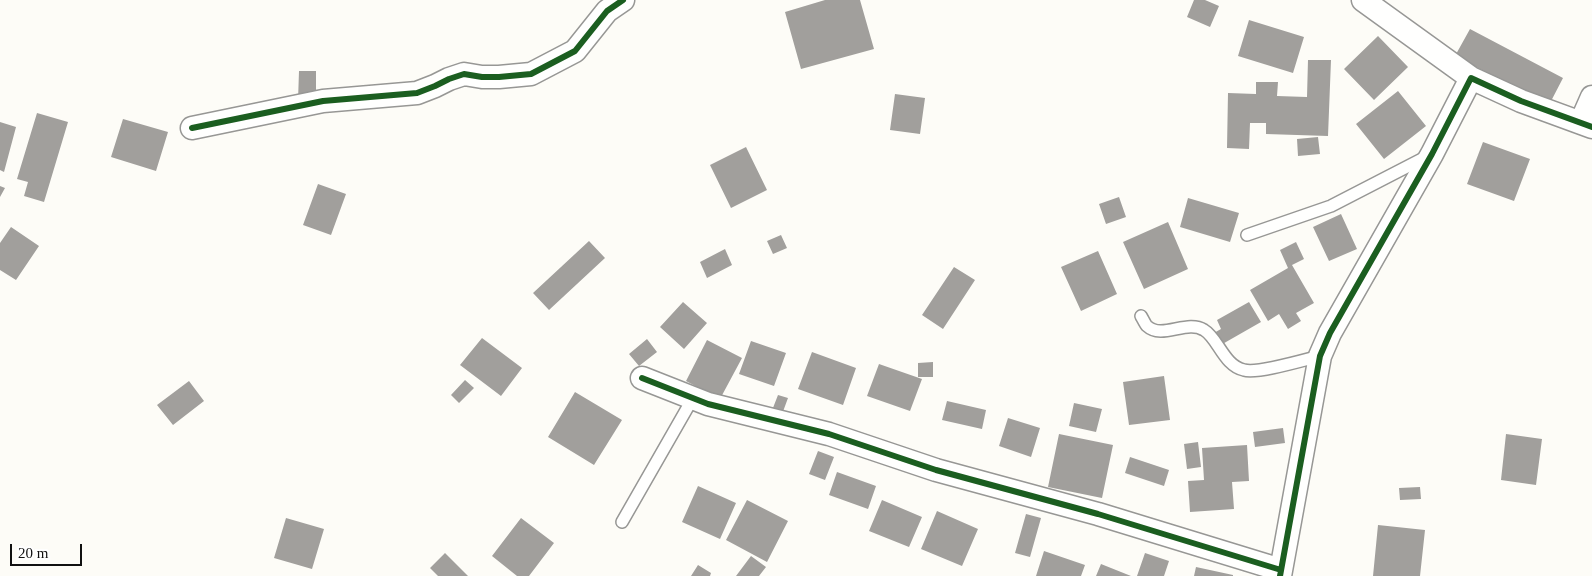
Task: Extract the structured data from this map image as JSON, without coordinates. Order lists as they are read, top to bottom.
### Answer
{
  "scale_bar": "20 m"
}
